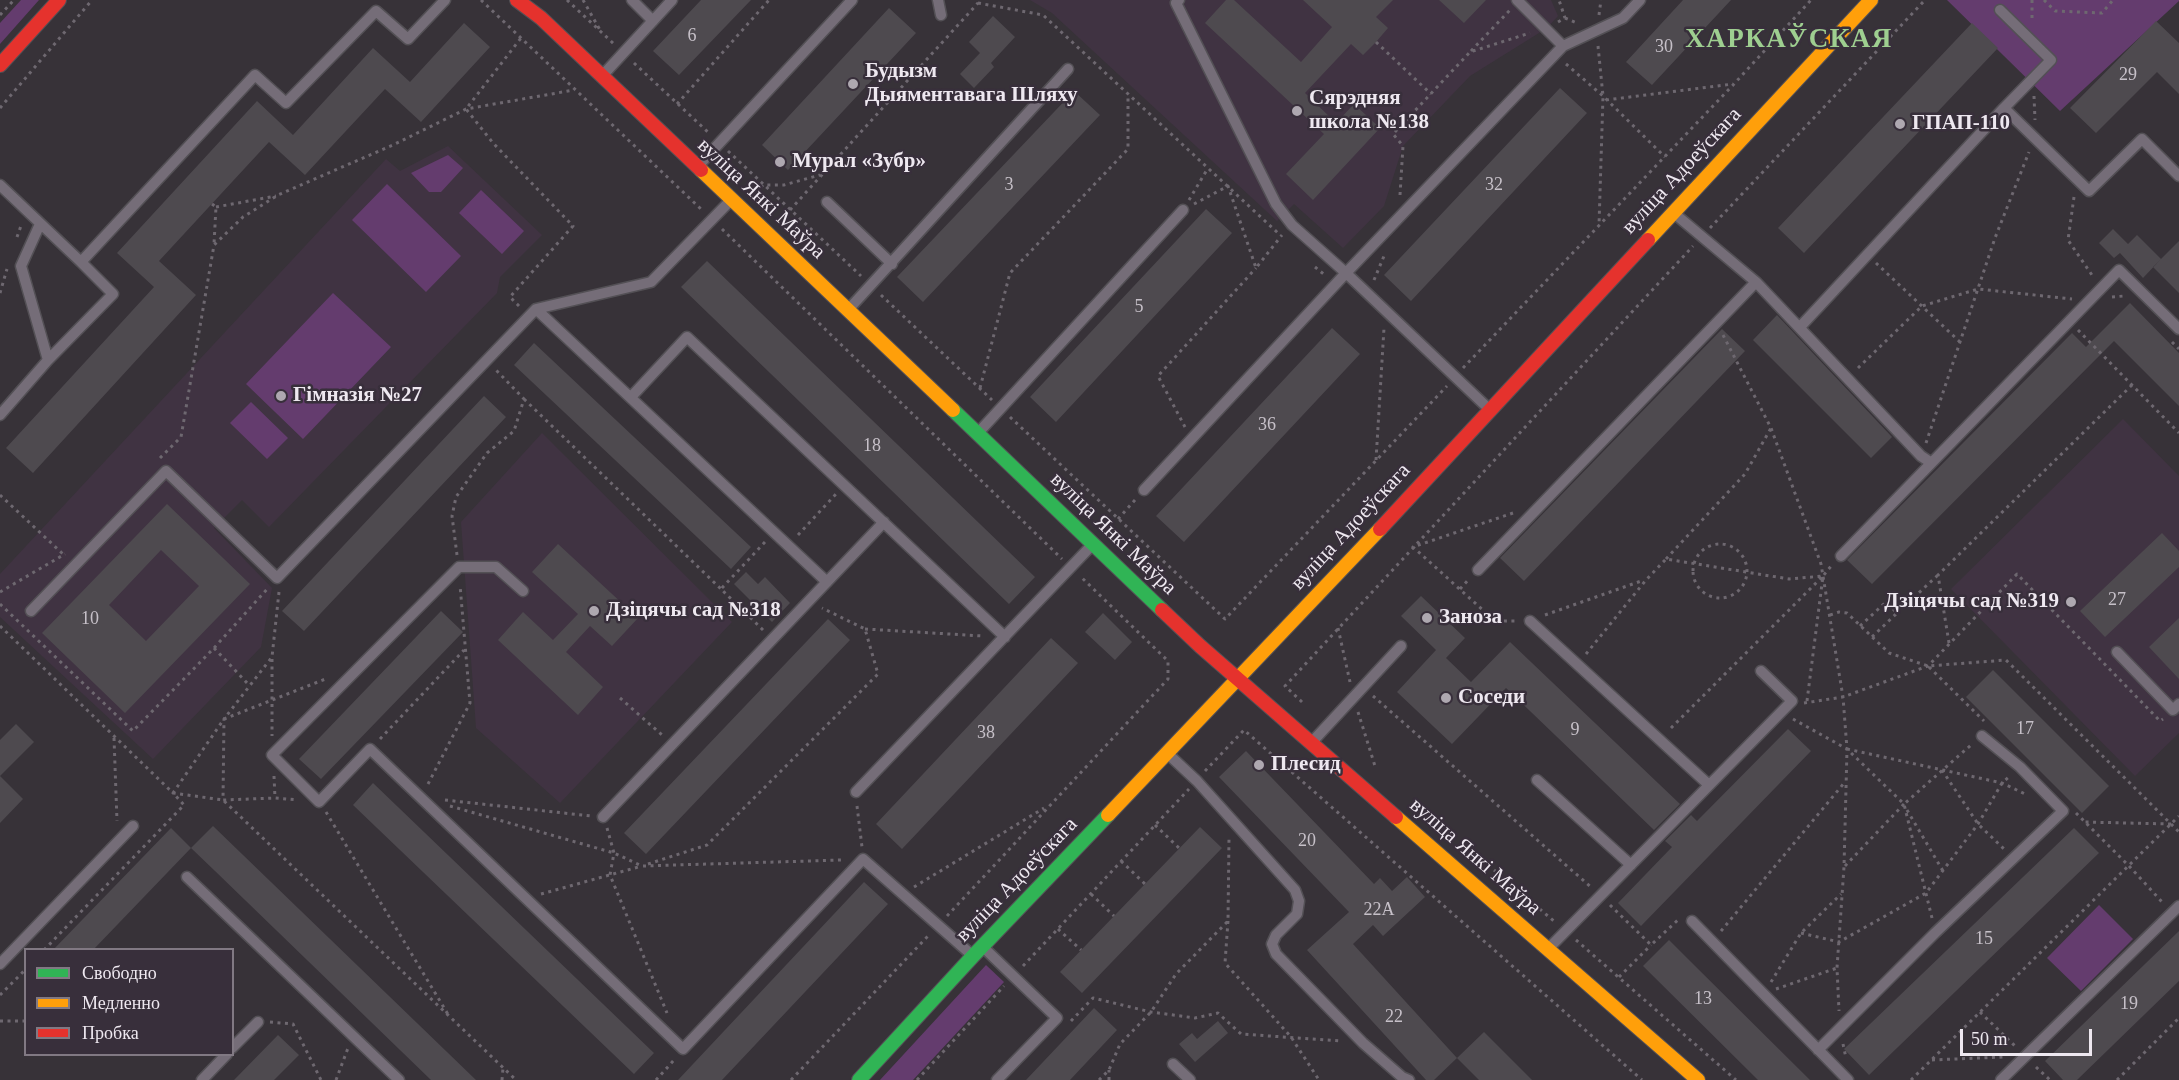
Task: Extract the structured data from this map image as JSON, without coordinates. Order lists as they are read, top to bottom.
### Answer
{
  "streets": {
    "street": ["вуліца Адоеўскага", "вуліца Янкі Маўра"]
  },
  "crossings": [
    ["вуліца Адоеўскага", "вуліца Янкі Маўра"]
  ],
  "districts": ["ХАРКАЎСКАЯ"],
  "places": [
    "Будызм Дыяментавага Шляху",
    "Сярэдняя школа №138",
    "ГПАП-110",
    "Мурал «Зубр»",
    "Гімназія №27",
    "Дзіцячы сад №319",
    "Дзіцячы сад №318",
    "Заноза",
    "Соседи",
    "Плесид"
  ],
  "house_numbers": [
    "6",
    "30",
    "29",
    "3",
    "32",
    "5",
    "36",
    "18",
    "27",
    "10",
    "17",
    "9",
    "38",
    "20",
    "22А",
    "15",
    "13",
    "19",
    "22"
  ],
  "legend": ["Свободно", "Медленно", "Пробка"],
  "scale_bar": "50 m"
}
